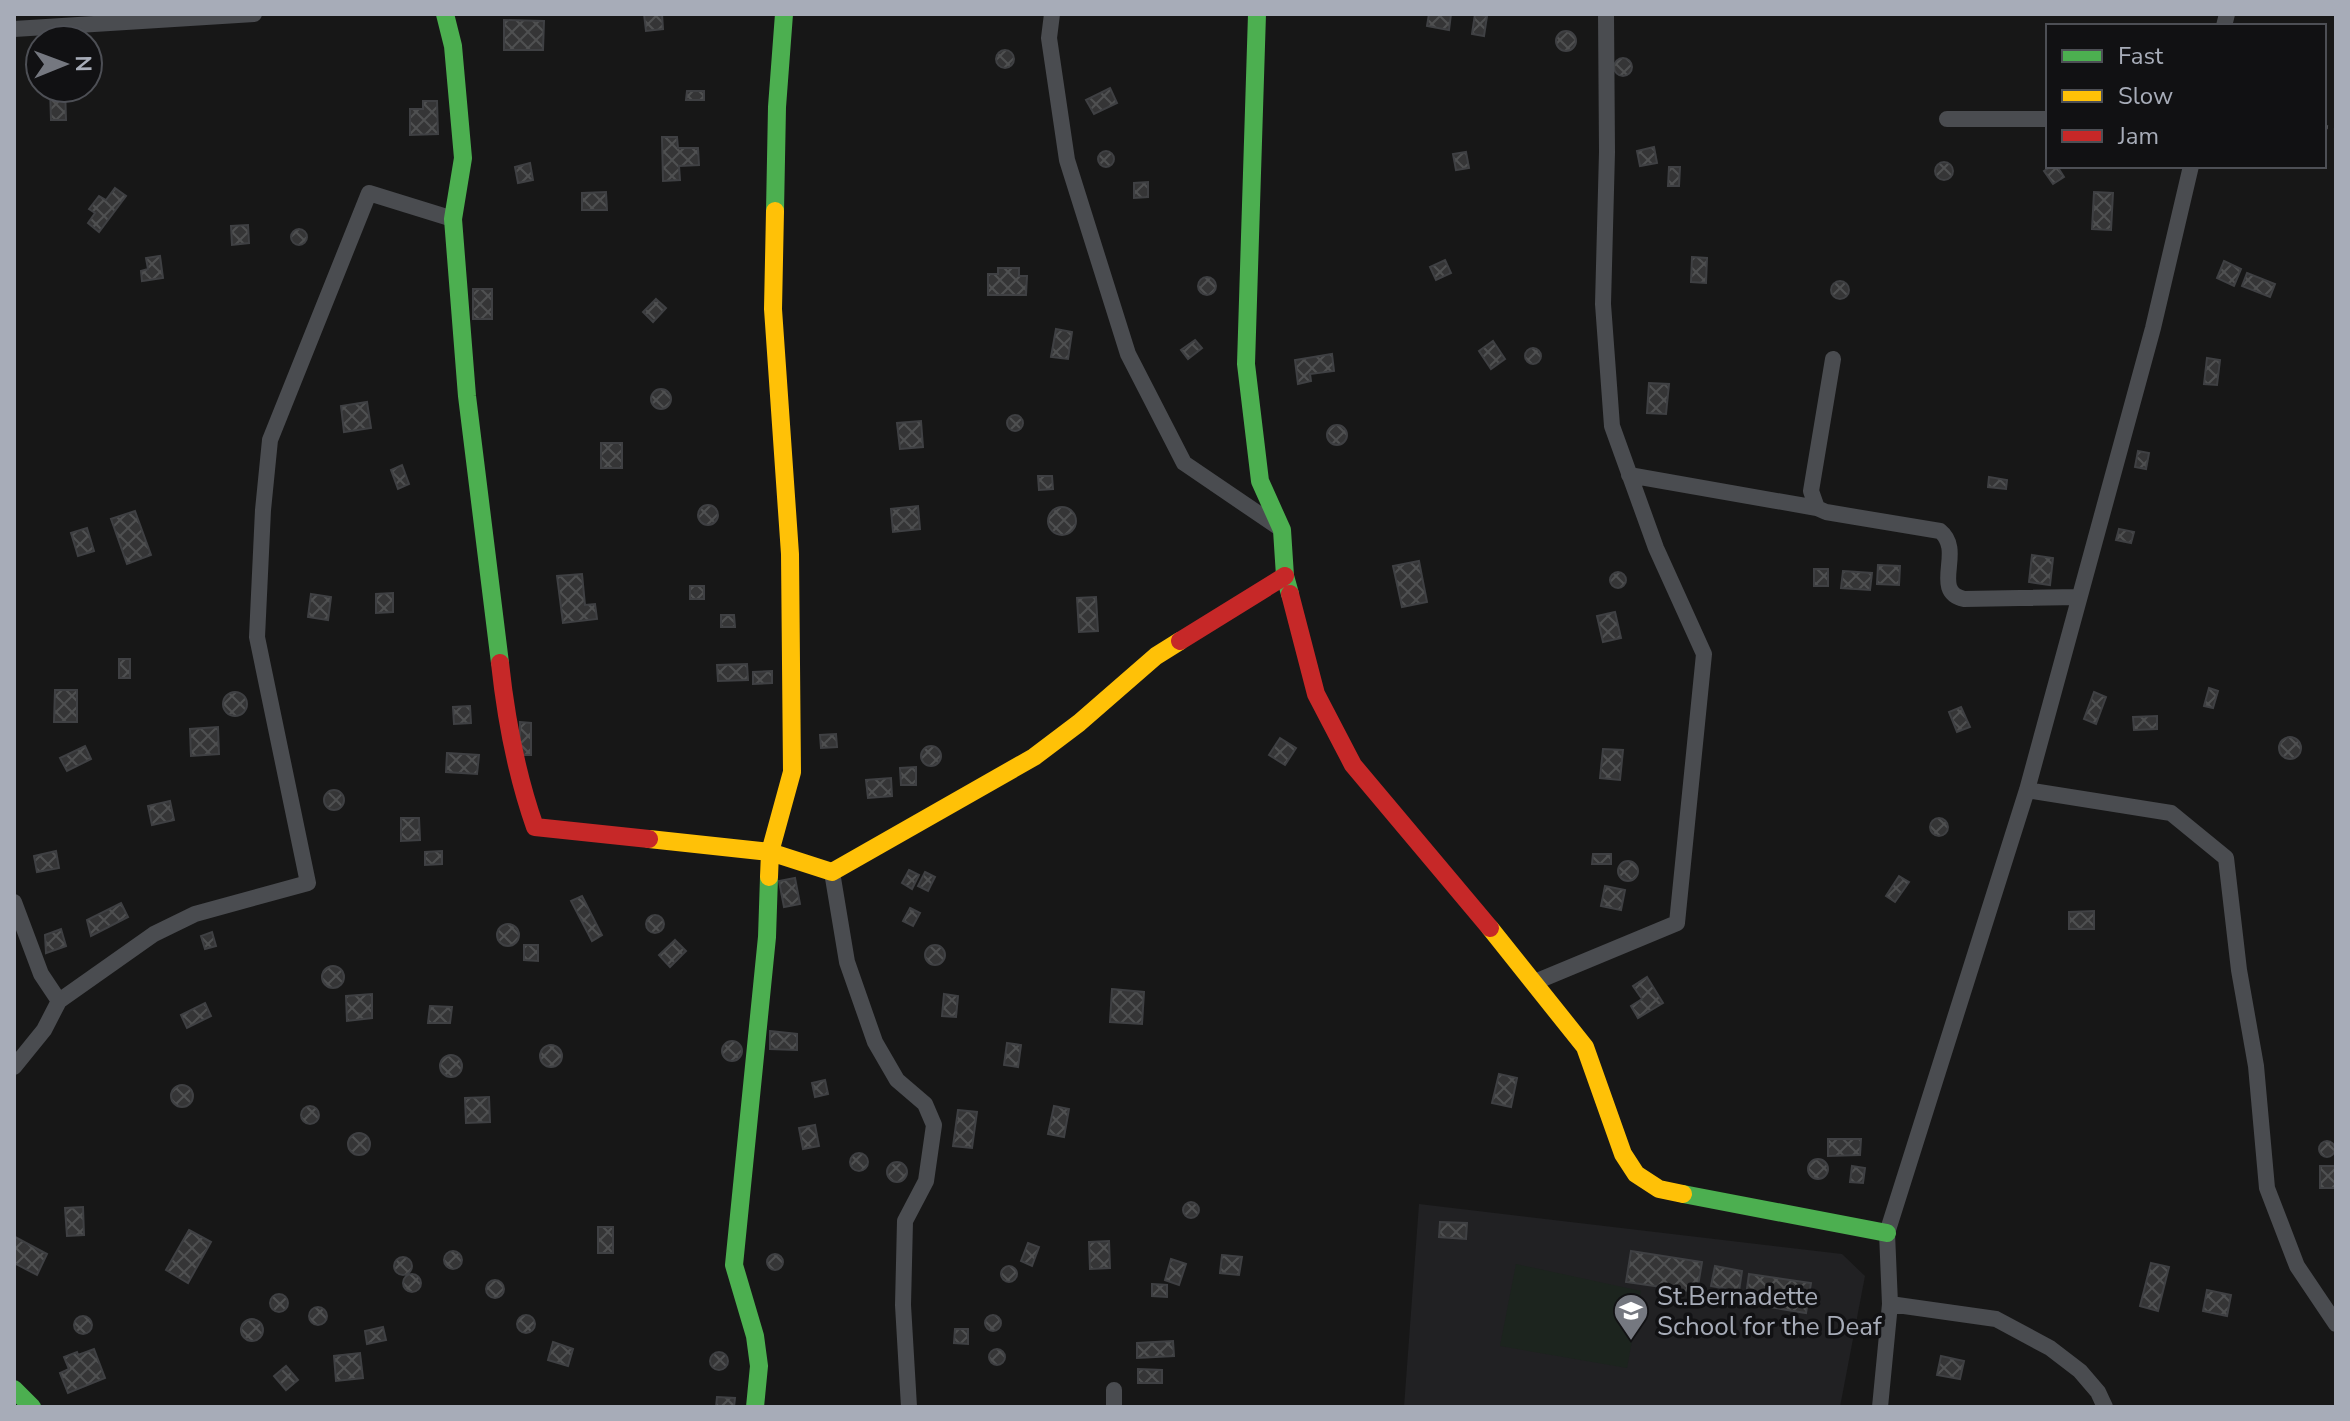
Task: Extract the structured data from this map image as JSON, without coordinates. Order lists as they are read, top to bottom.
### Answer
{
  "places": {
    "school or university": ["St.Bernadette School for the Deaf"]
  },
  "legend": ["Fast", "Slow", "Jam"],
  "north": "right"
}
